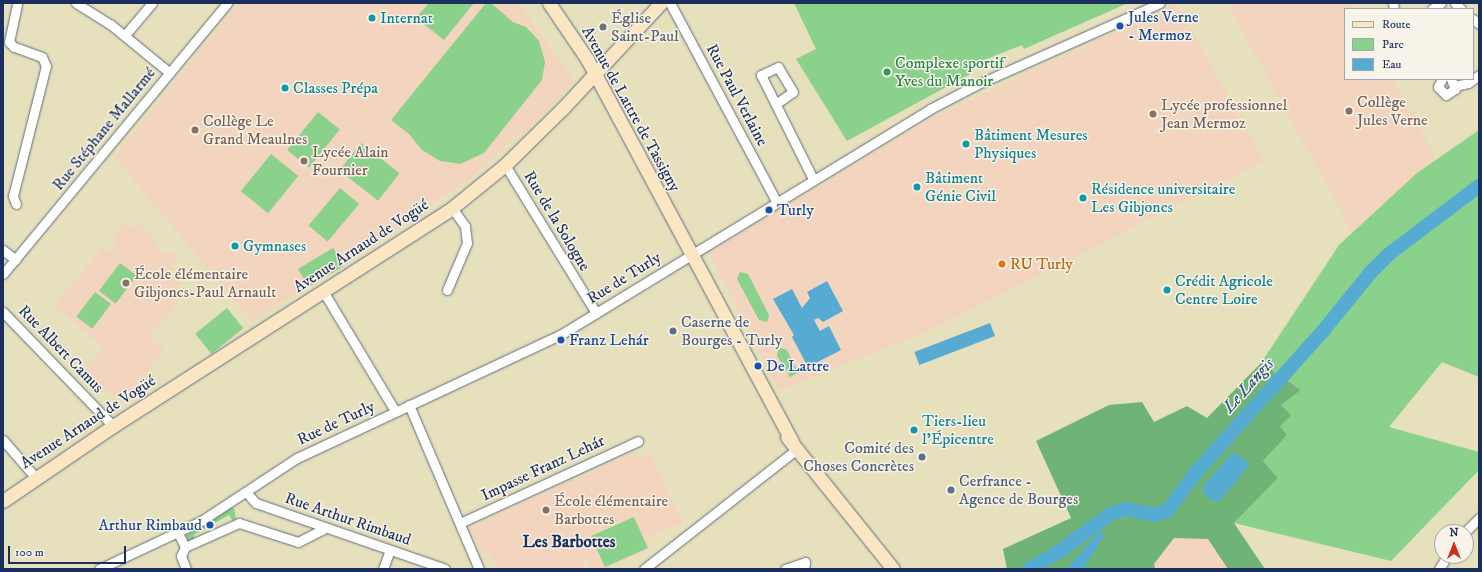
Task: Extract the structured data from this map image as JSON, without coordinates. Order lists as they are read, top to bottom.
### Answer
{
  "streets": {
    "street": [
      "Rue Paul Verlaine",
      "Avenue de Lattre de Tassigny",
      "Rue Stéphane Mallarmé",
      "Rue de la Sologne",
      "Avenue Arnaud de Vogüé",
      "Rue de Turly",
      "Rue Albert Camus",
      "Impasse Franz Lehár",
      "Rue Arthur Rimbaud"
    ]
  },
  "crossings": [
    ["Rue Paul Verlaine", "Rue de Turly"],
    ["Avenue de Lattre de Tassigny", "Avenue Arnaud de Vogüé"],
    ["Avenue de Lattre de Tassigny", "Rue de Turly"],
    ["Rue de la Sologne", "Avenue Arnaud de Vogüé"],
    ["Rue de la Sologne", "Rue de Turly"],
    ["Avenue Arnaud de Vogüé", "Rue Albert Camus"],
    ["Rue de Turly", "Rue Arthur Rimbaud"]
  ],
  "districts": ["Les Barbottes"],
  "water": ["Le Langis"],
  "places": [
    "Internat",
    "Jules Verne - Mermoz",
    "Église Saint-Paul",
    "Complexe sportif Yves du Manoir",
    "Classes Prépa",
    "Collège Jules Verne",
    "Lycée professionnel Jean Mermoz",
    "Collège Le Grand Meaulnes",
    "Bâtiment Mesures Physiques",
    "Lycée Alain Fournier",
    "Bâtiment Génie Civil",
    "Résidence universitaire Les Gibjoncs",
    "Turly",
    "Gymnases",
    "RU Turly",
    "École élémentaire Gibjoncs-Paul Arnault",
    "Crédit Agricole Centre Loire",
    "Caserne de Bourges - Turly",
    "Franz Lehár",
    "De Lattre",
    "Tiers-lieu l'Épicentre",
    "Comité des Choses Concrètes",
    "Cerfrance - Agence de Bourges",
    "École élémentaire Barbottes",
    "Arthur Rimbaud"
  ],
  "legend": ["Route", "Parc", "Eau"],
  "scale_bar": "100 m",
  "north": "top"
}
